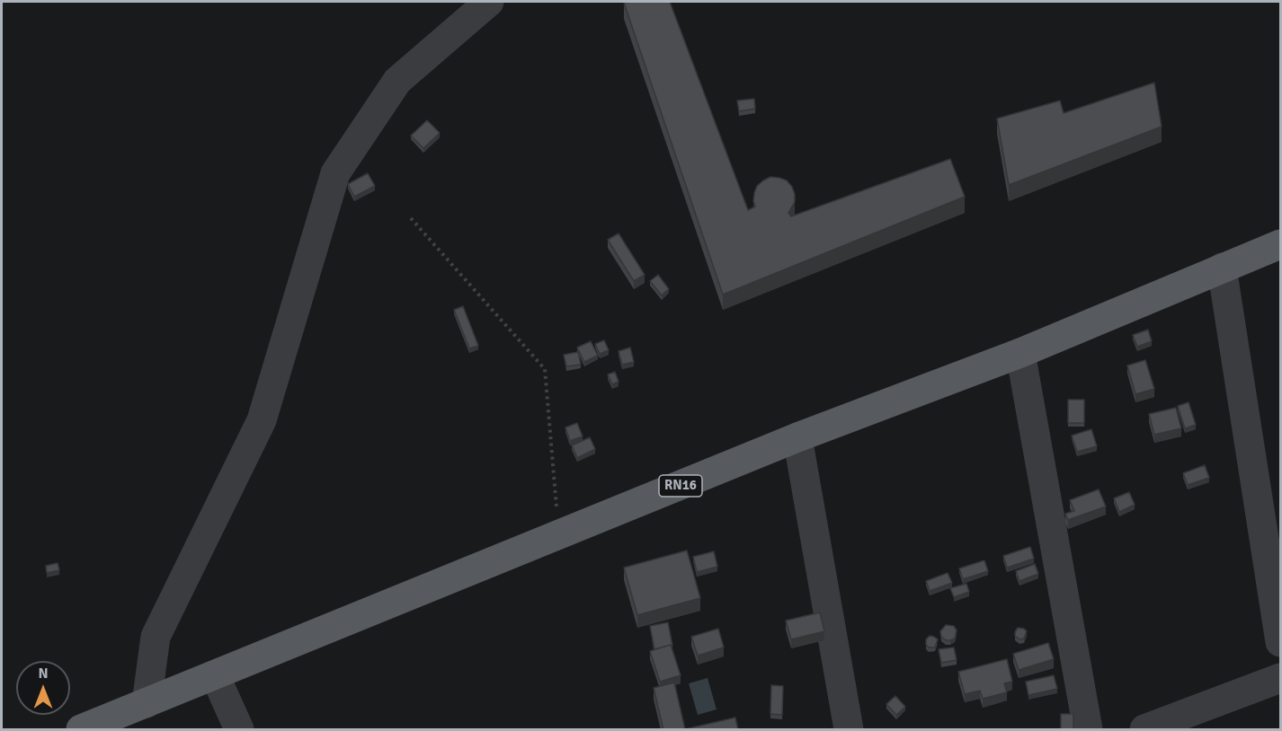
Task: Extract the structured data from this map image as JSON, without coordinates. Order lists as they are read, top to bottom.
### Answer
{
  "streets": {
    "main road": ["RN16"]
  },
  "north": "top"
}
